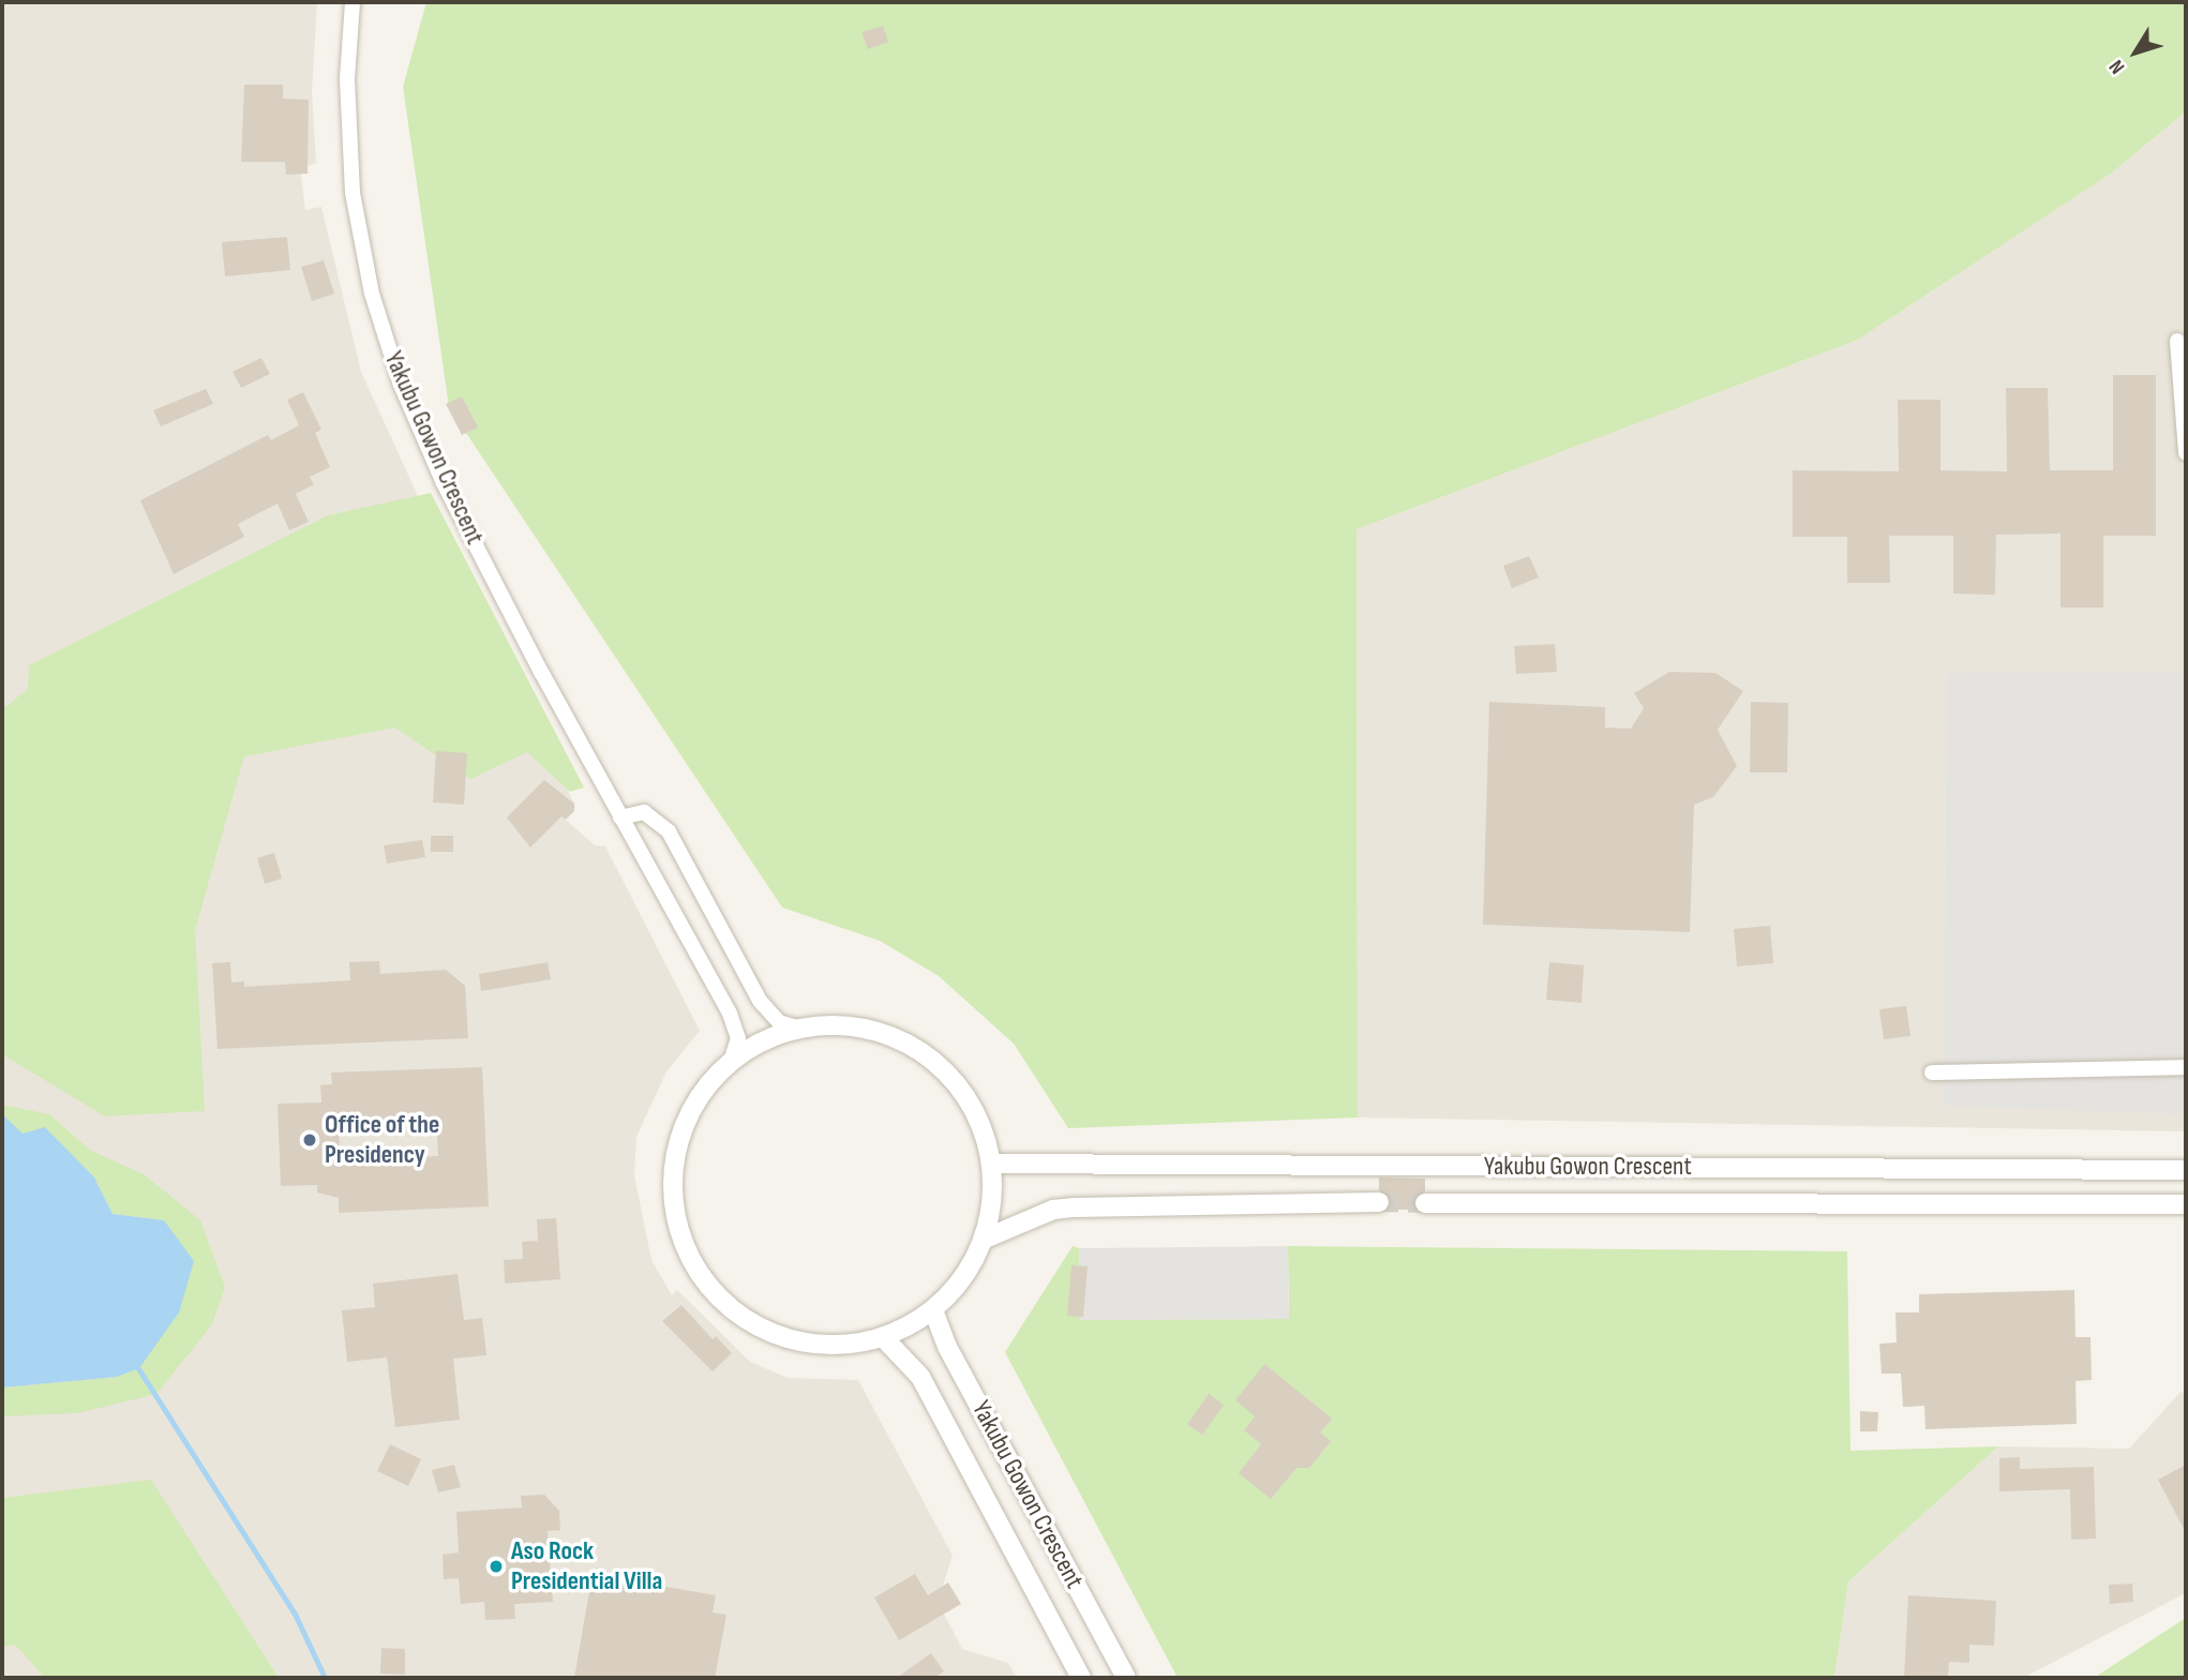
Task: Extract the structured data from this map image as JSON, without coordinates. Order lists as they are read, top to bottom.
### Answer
{
  "streets": {
    "street": ["Yakubu Gowon Crescent"]
  },
  "places": ["Office of the Presidency", "Aso Rock Presidential Villa"],
  "north": "bottom left"
}
